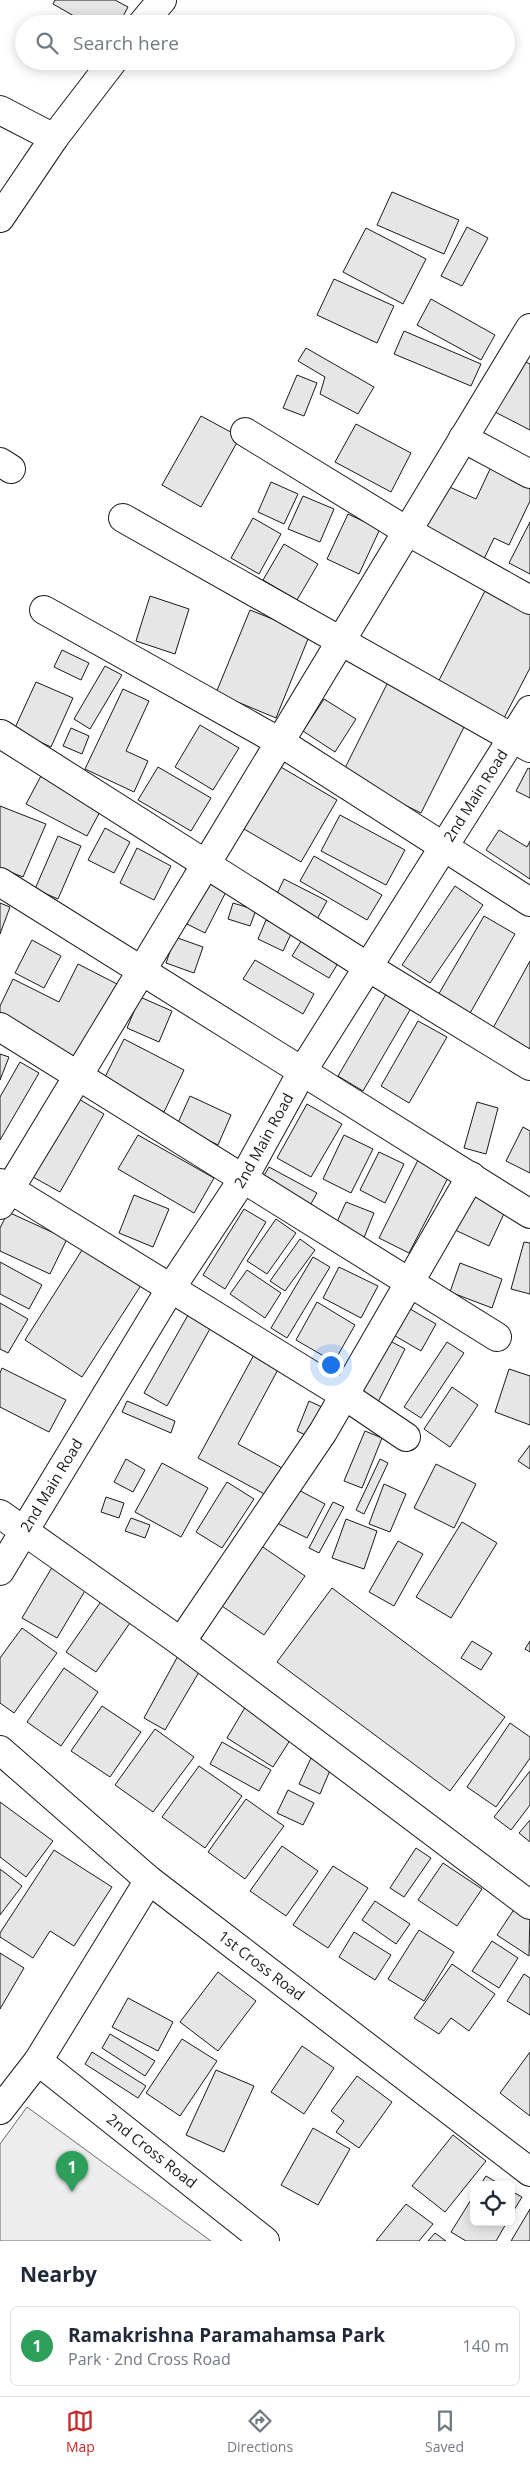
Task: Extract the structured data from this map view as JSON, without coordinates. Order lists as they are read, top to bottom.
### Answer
{
  "streets": {
    "street": ["2nd Main Road", "1st Cross Road", "2nd Cross Road"]
  },
  "page": {
    "search": "Search here",
    "pins": "1",
    "heading": "Nearby",
    "list": [
      {
        "mark": "1",
        "name": "Ramakrishna Paramahamsa Park",
        "note": "Park · 2nd Cross Road",
        "value": "140 m"
      }
    ],
    "nav": ["Map", "Directions", "Saved"]
  }
}
